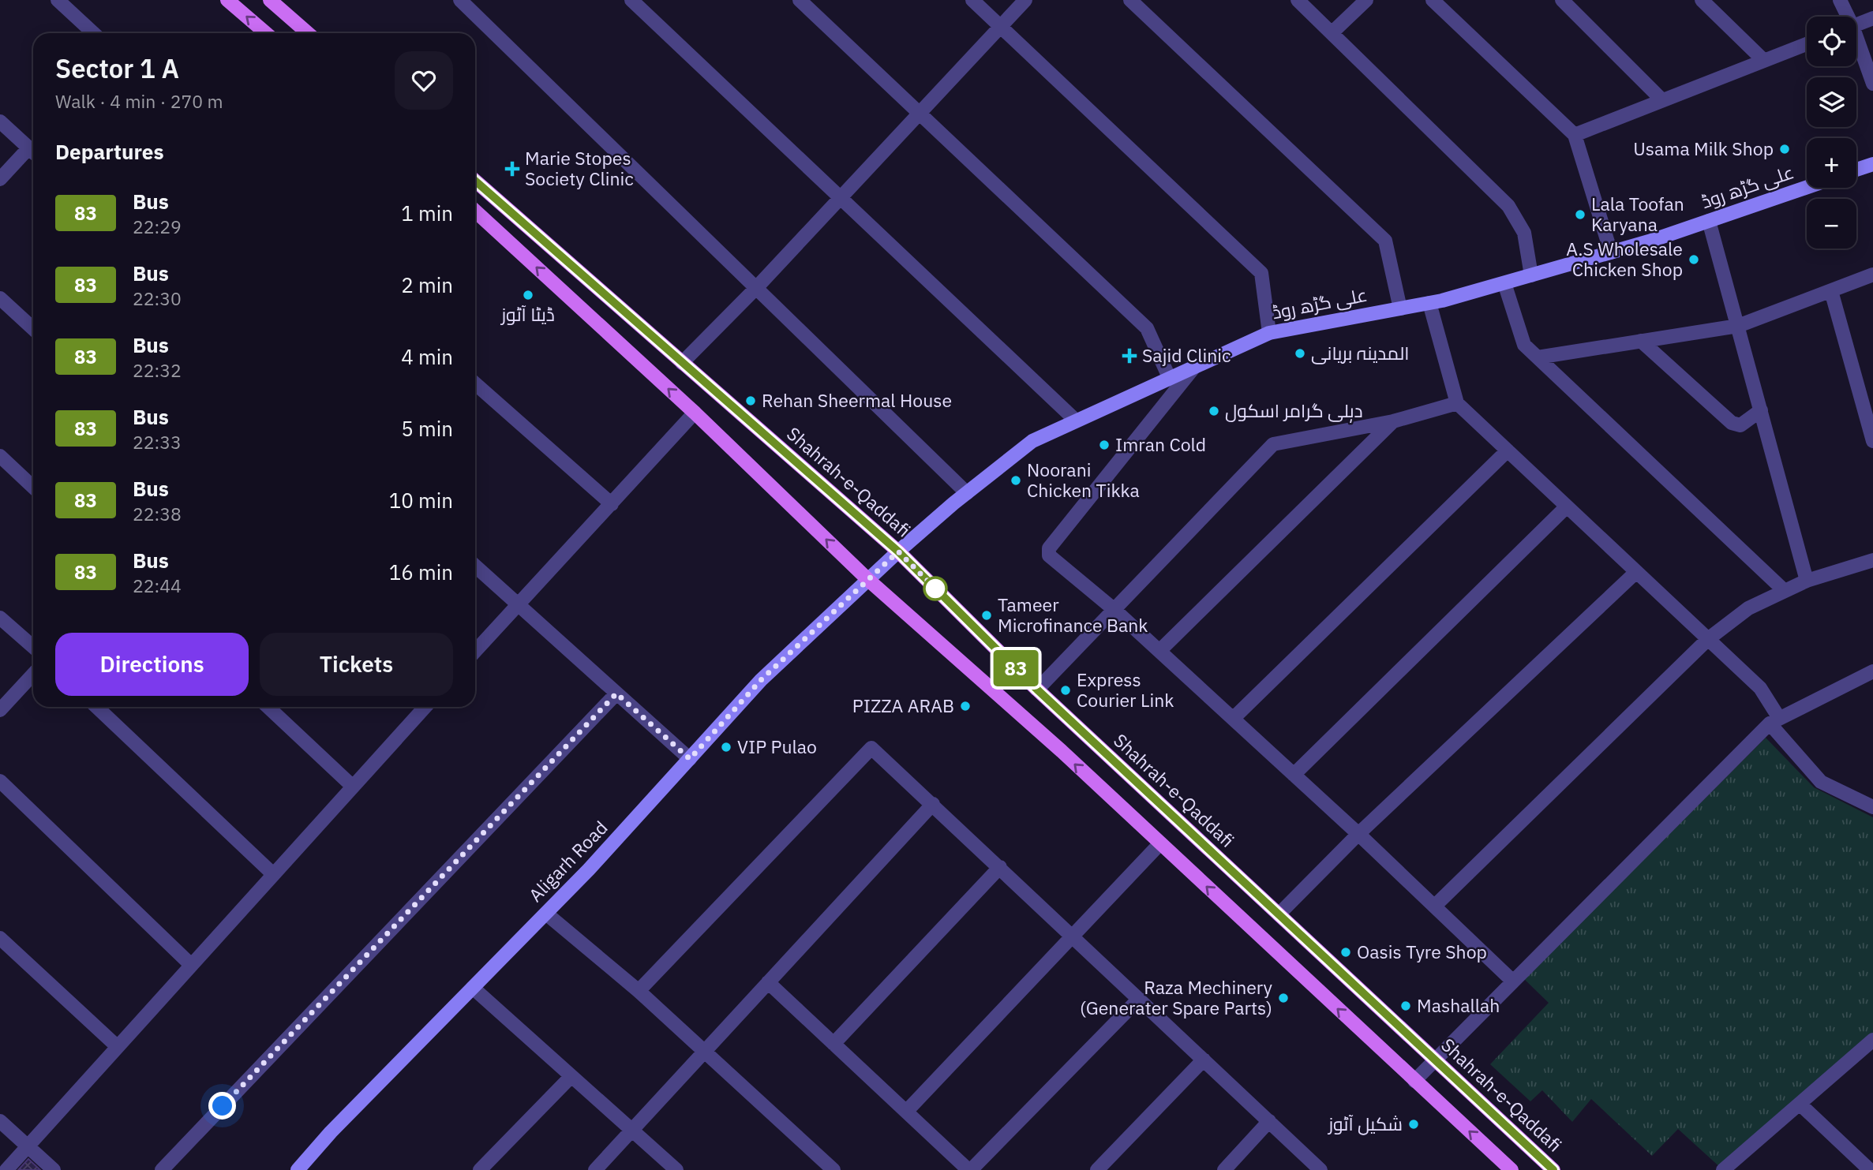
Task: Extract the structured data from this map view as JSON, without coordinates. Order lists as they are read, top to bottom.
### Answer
{
  "streets": {
    "main road": ["علی گڑھ روڈ", "Shahrah-e-Qaddafi", "Aligarh Road"]
  },
  "crossings": [
    ["علی گڑھ روڈ", "Shahrah-e-Qaddafi"],
    ["علی گڑھ روڈ", "Aligarh Road"]
  ],
  "places": {
    "other": [
      "Usama Milk Shop",
      "Lala Toofan Karyana",
      "A.S Wholesale Chicken Shop",
      "ڈیٹا آٹوز",
      "المدینہ بریانی",
      "Rehan Sheermal House",
      "دہلی گرامر اسکول",
      "Imran Cold",
      "Noorani Chicken Tikka",
      "Tameer Microfinance Bank",
      "Express Courier Link",
      "PIZZA ARAB",
      "VIP Pulao",
      "Oasis Tyre Shop",
      "Raza Mechinery (Generater Spare Parts)",
      "Mashallah",
      "شکیل آٹوز"
    ],
    "health": ["Marie Stopes Society Clinic", "Sajid Clinic"]
  },
  "lines": ["bus line 83"],
  "page": {
    "on_map": "83",
    "map_buttons": ["+", "−"],
    "heading": [
      ["Sector 1 A", "Walk · 4 min · 270 m"],
      "Departures"
    ],
    "list": [
      {
        "mark": "83",
        "name": "Bus",
        "note": "22:29",
        "value": "1 min"
      },
      {
        "mark": "83",
        "name": "Bus",
        "note": "22:30",
        "value": "2 min"
      },
      {
        "mark": "83",
        "name": "Bus",
        "note": "22:32",
        "value": "4 min"
      },
      {
        "mark": "83",
        "name": "Bus",
        "note": "22:33",
        "value": "5 min"
      },
      {
        "mark": "83",
        "name": "Bus",
        "note": "22:38",
        "value": "10 min"
      },
      {
        "mark": "83",
        "name": "Bus",
        "note": "22:44",
        "value": "16 min"
      }
    ],
    "buttons": ["Directions", "Tickets"]
  }
}
